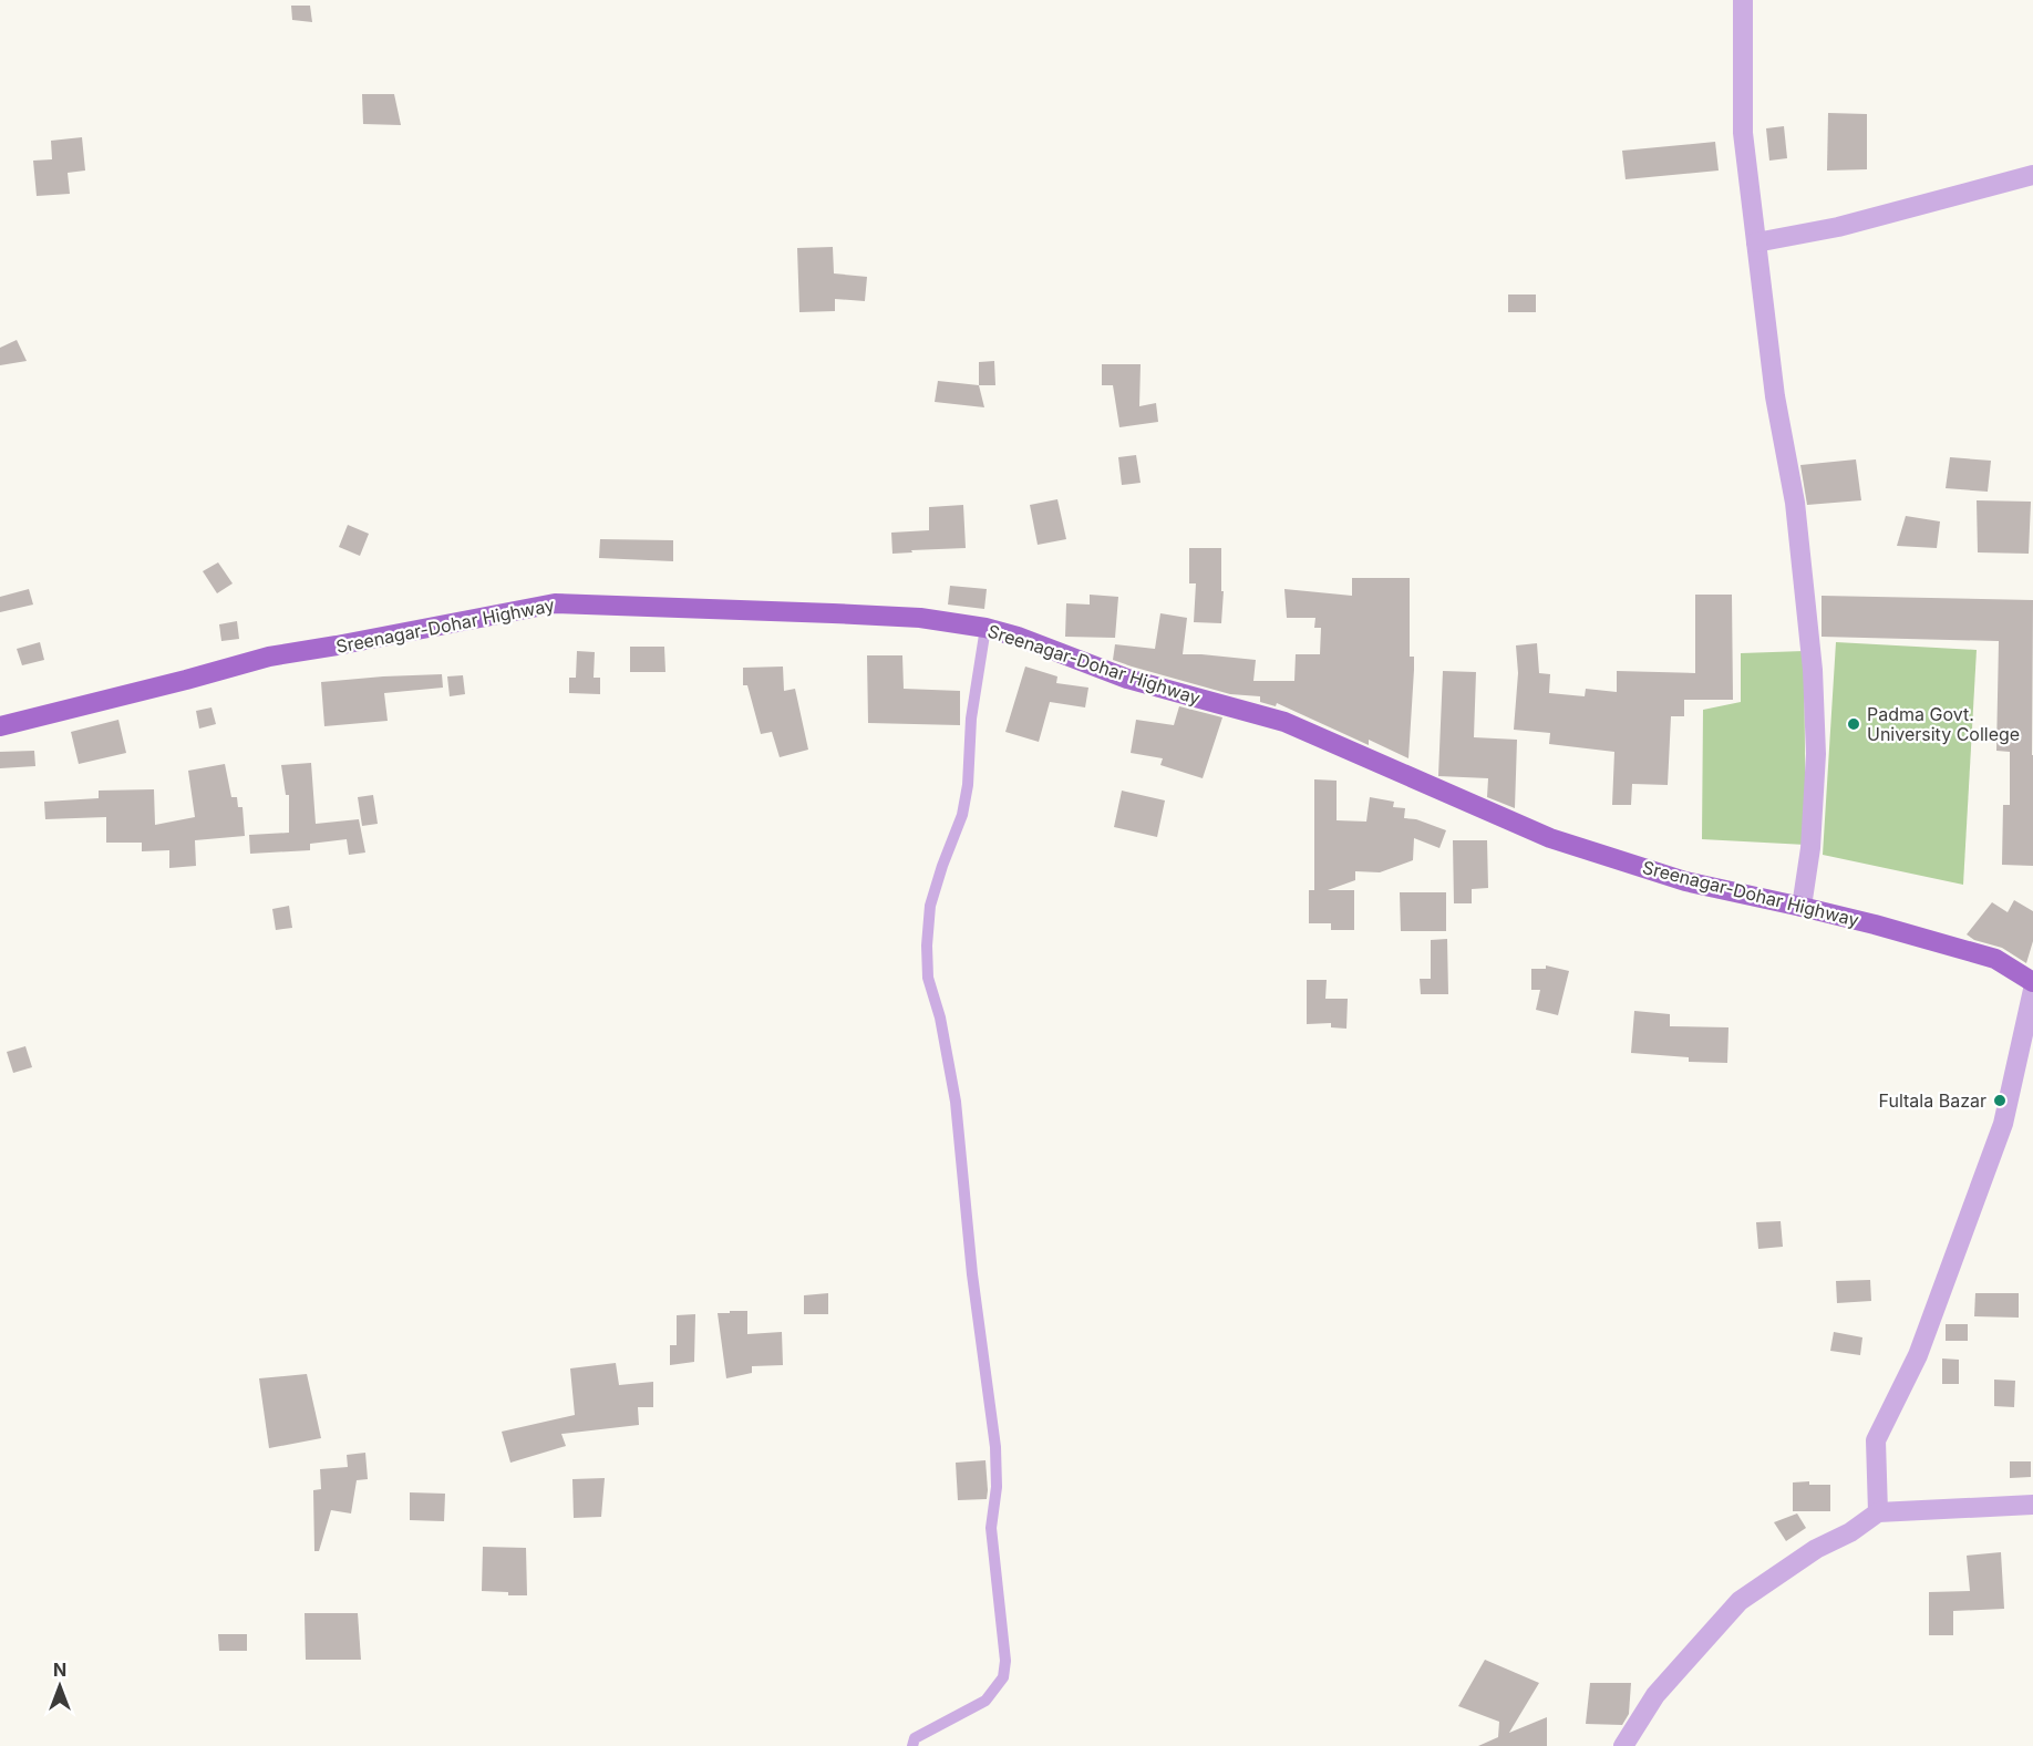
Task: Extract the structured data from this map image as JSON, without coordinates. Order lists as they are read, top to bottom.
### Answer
{
  "streets": {
    "main road": ["Sreenagar-Dohar Highway"]
  },
  "places": ["Padma Govt. University College", "Fultala Bazar"],
  "north": "top"
}
